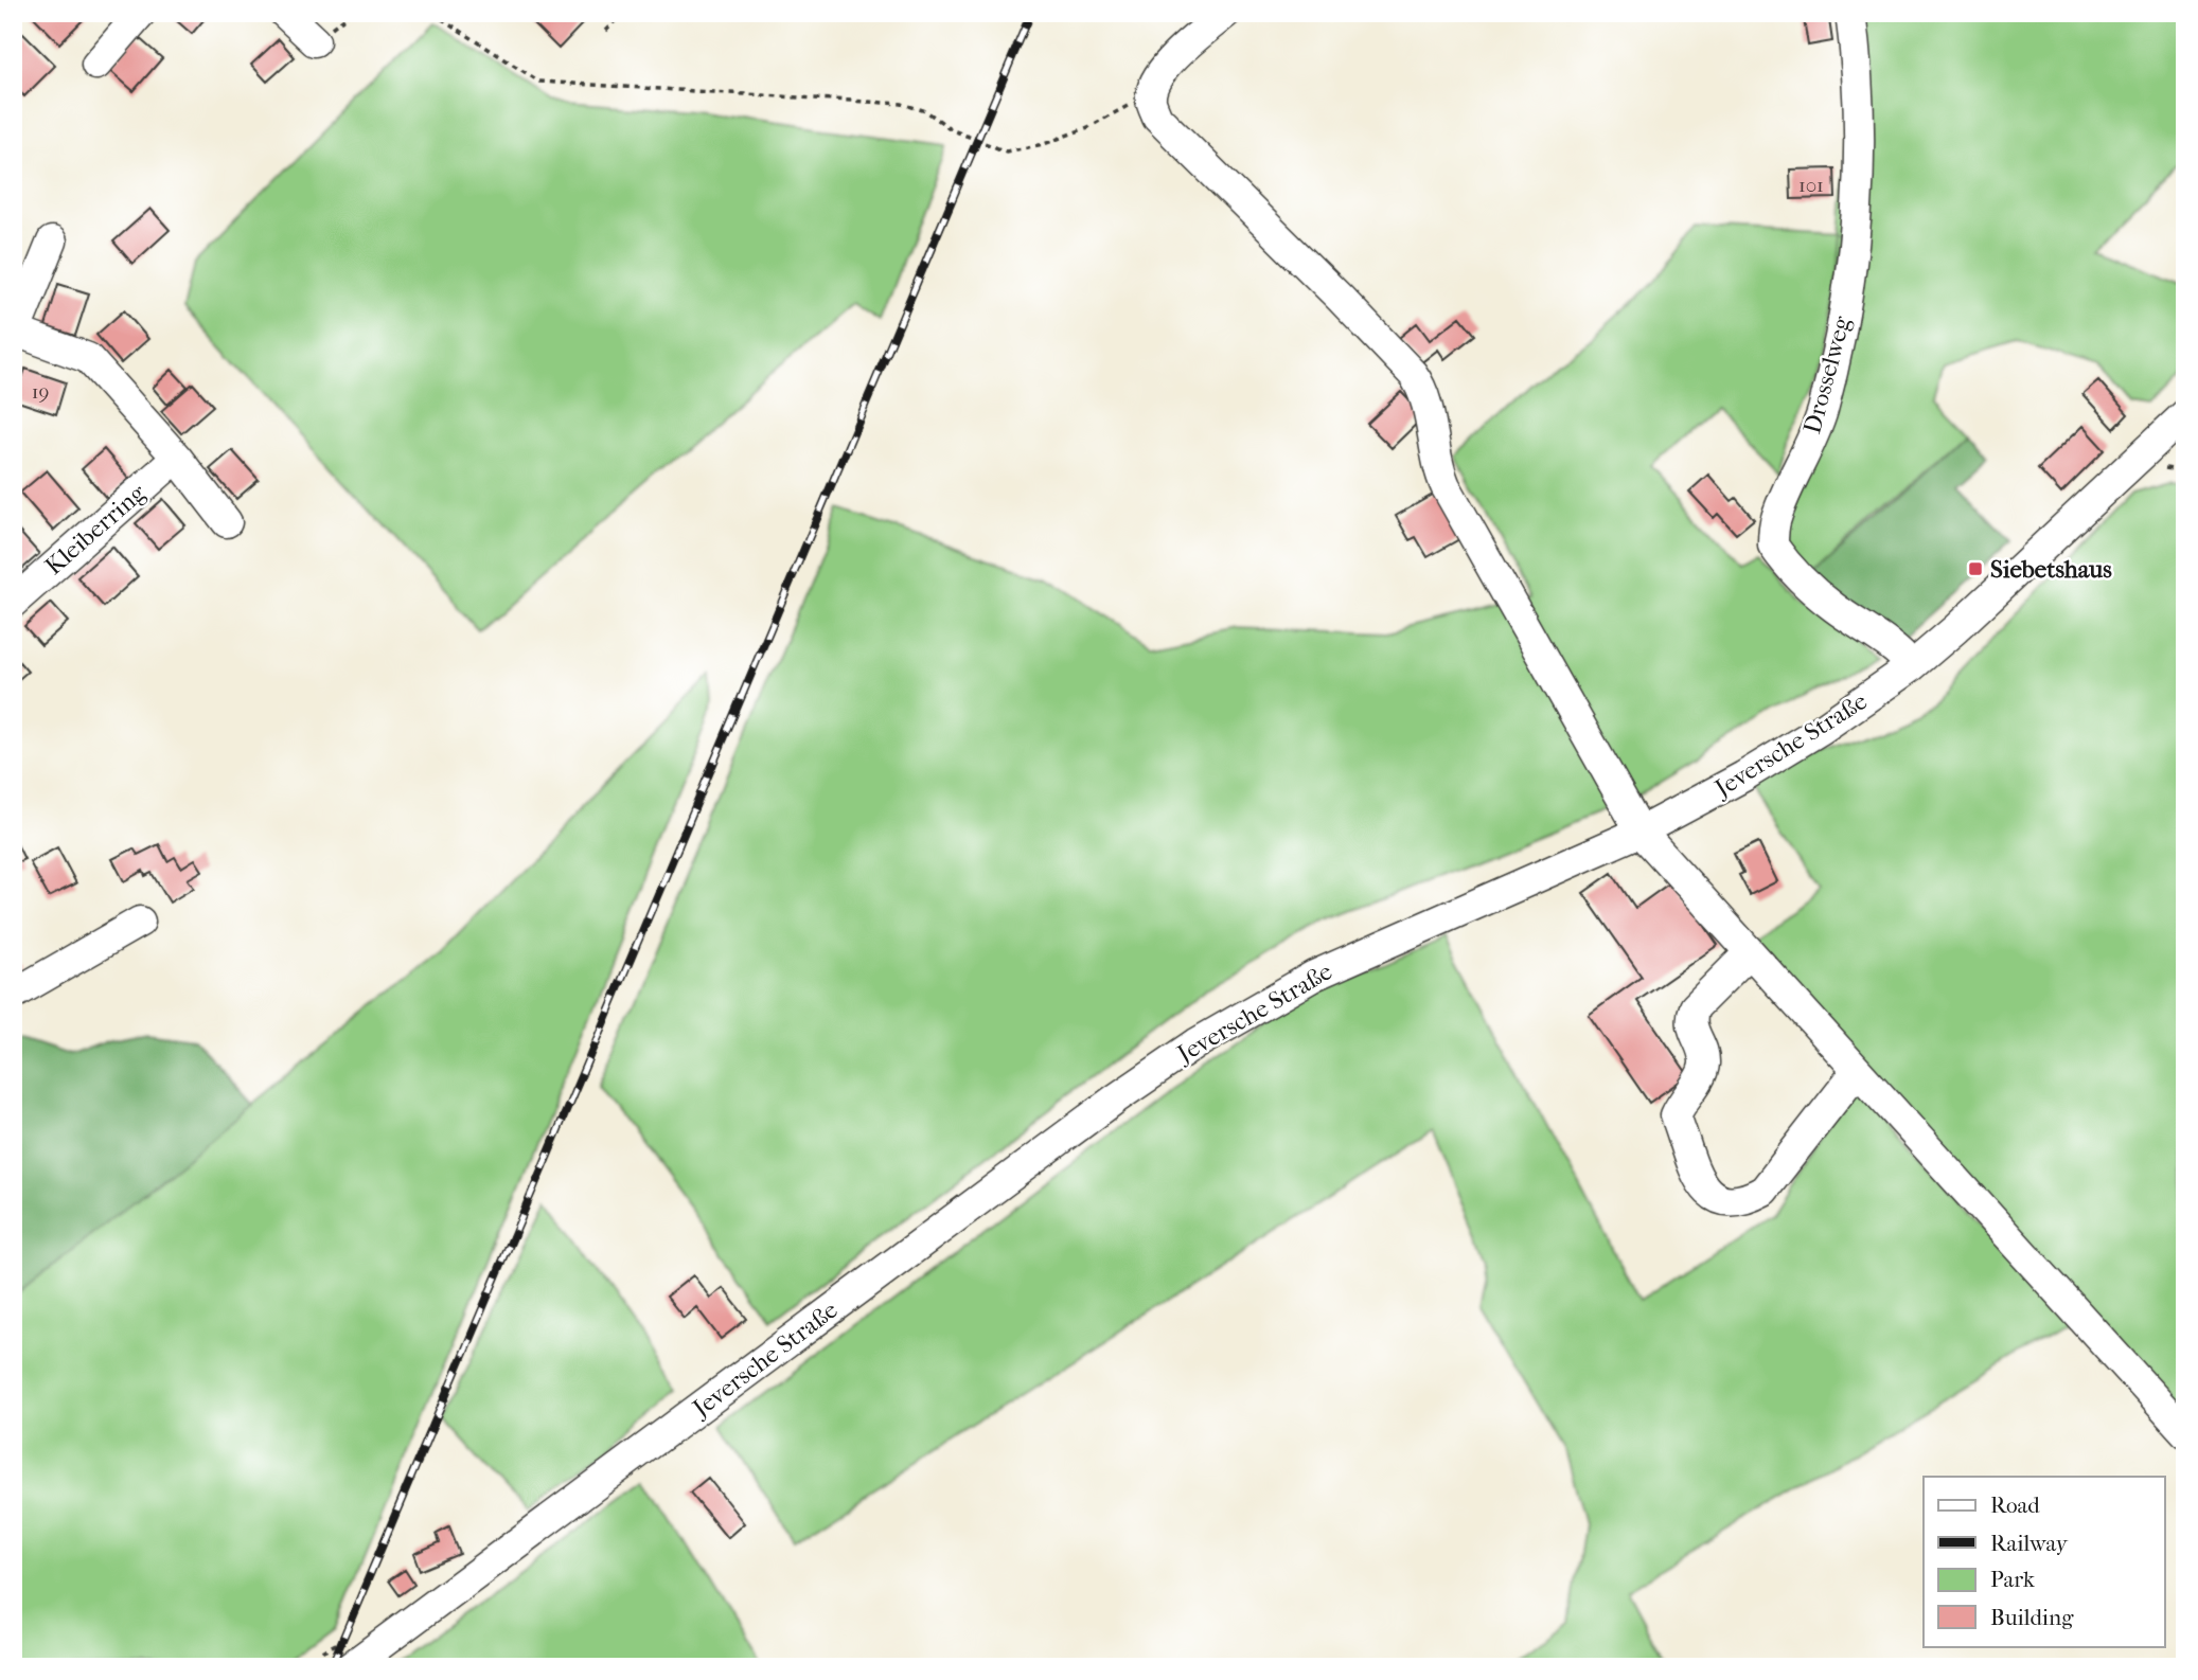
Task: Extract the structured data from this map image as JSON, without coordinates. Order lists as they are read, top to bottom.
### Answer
{
  "streets": {
    "street": ["Drosselweg", "Kleiberring", "Jeversche Straße"]
  },
  "crossings": [
    ["Drosselweg", "Jeversche Straße"]
  ],
  "places": {
    "transit": ["Siebetshaus"]
  },
  "house_numbers": ["101", "19"],
  "legend": [
    "Road",
    "Railway",
    "Park",
    "Building"
  ]
}
